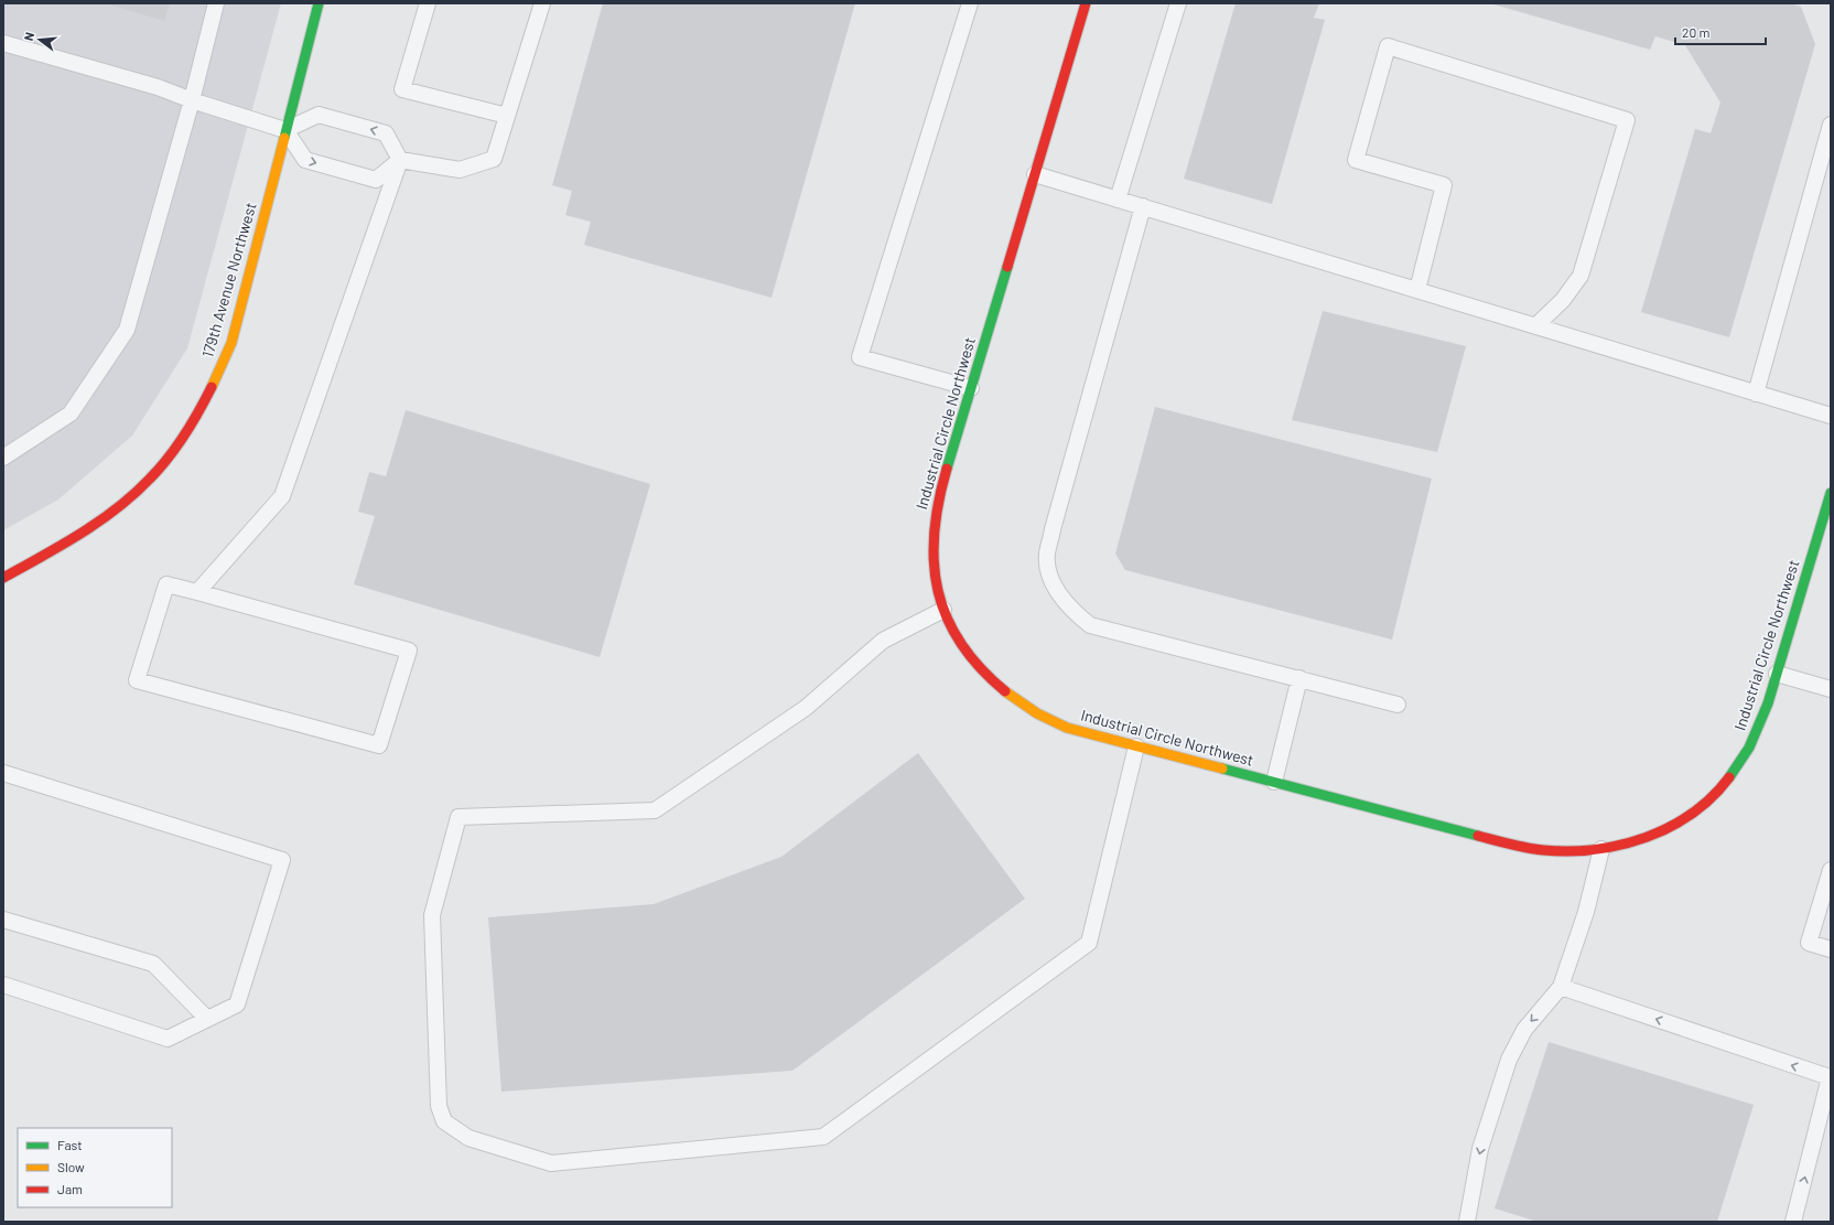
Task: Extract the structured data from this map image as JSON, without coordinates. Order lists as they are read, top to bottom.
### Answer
{
  "streets": {
    "street": ["179th Avenue Northwest", "Industrial Circle Northwest"]
  },
  "legend": ["Fast", "Slow", "Jam"],
  "scale_bar": "20 m",
  "north": "left"
}
